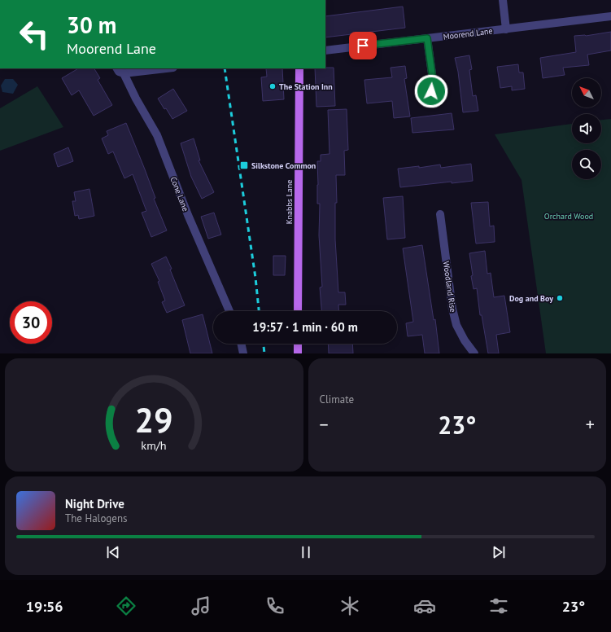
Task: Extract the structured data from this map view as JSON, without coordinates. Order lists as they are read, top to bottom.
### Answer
{
  "streets": {
    "main road": ["Knabbs Lane"],
    "street": ["Moorend Lane", "Cone Lane", "Woodland Rise"]
  },
  "parks": ["Orchard Wood"],
  "places": {
    "other": ["The Station Inn", "Dog and Boy"],
    "transit": ["Silkstone Common"]
  },
  "north": "top left",
  "page": {
    "turn": ["30 m", "Moorend Lane"],
    "limit": "30",
    "trip": "19:57 · 1 min · 60 m",
    "tile": "Climate",
    "heat": ["−", "23°", "+"],
    "song": ["Night Drive", "The Halogens"],
    "tabs": ["19:56", "23°"],
    "gauge": ["29", "km/h"]
  }
}
